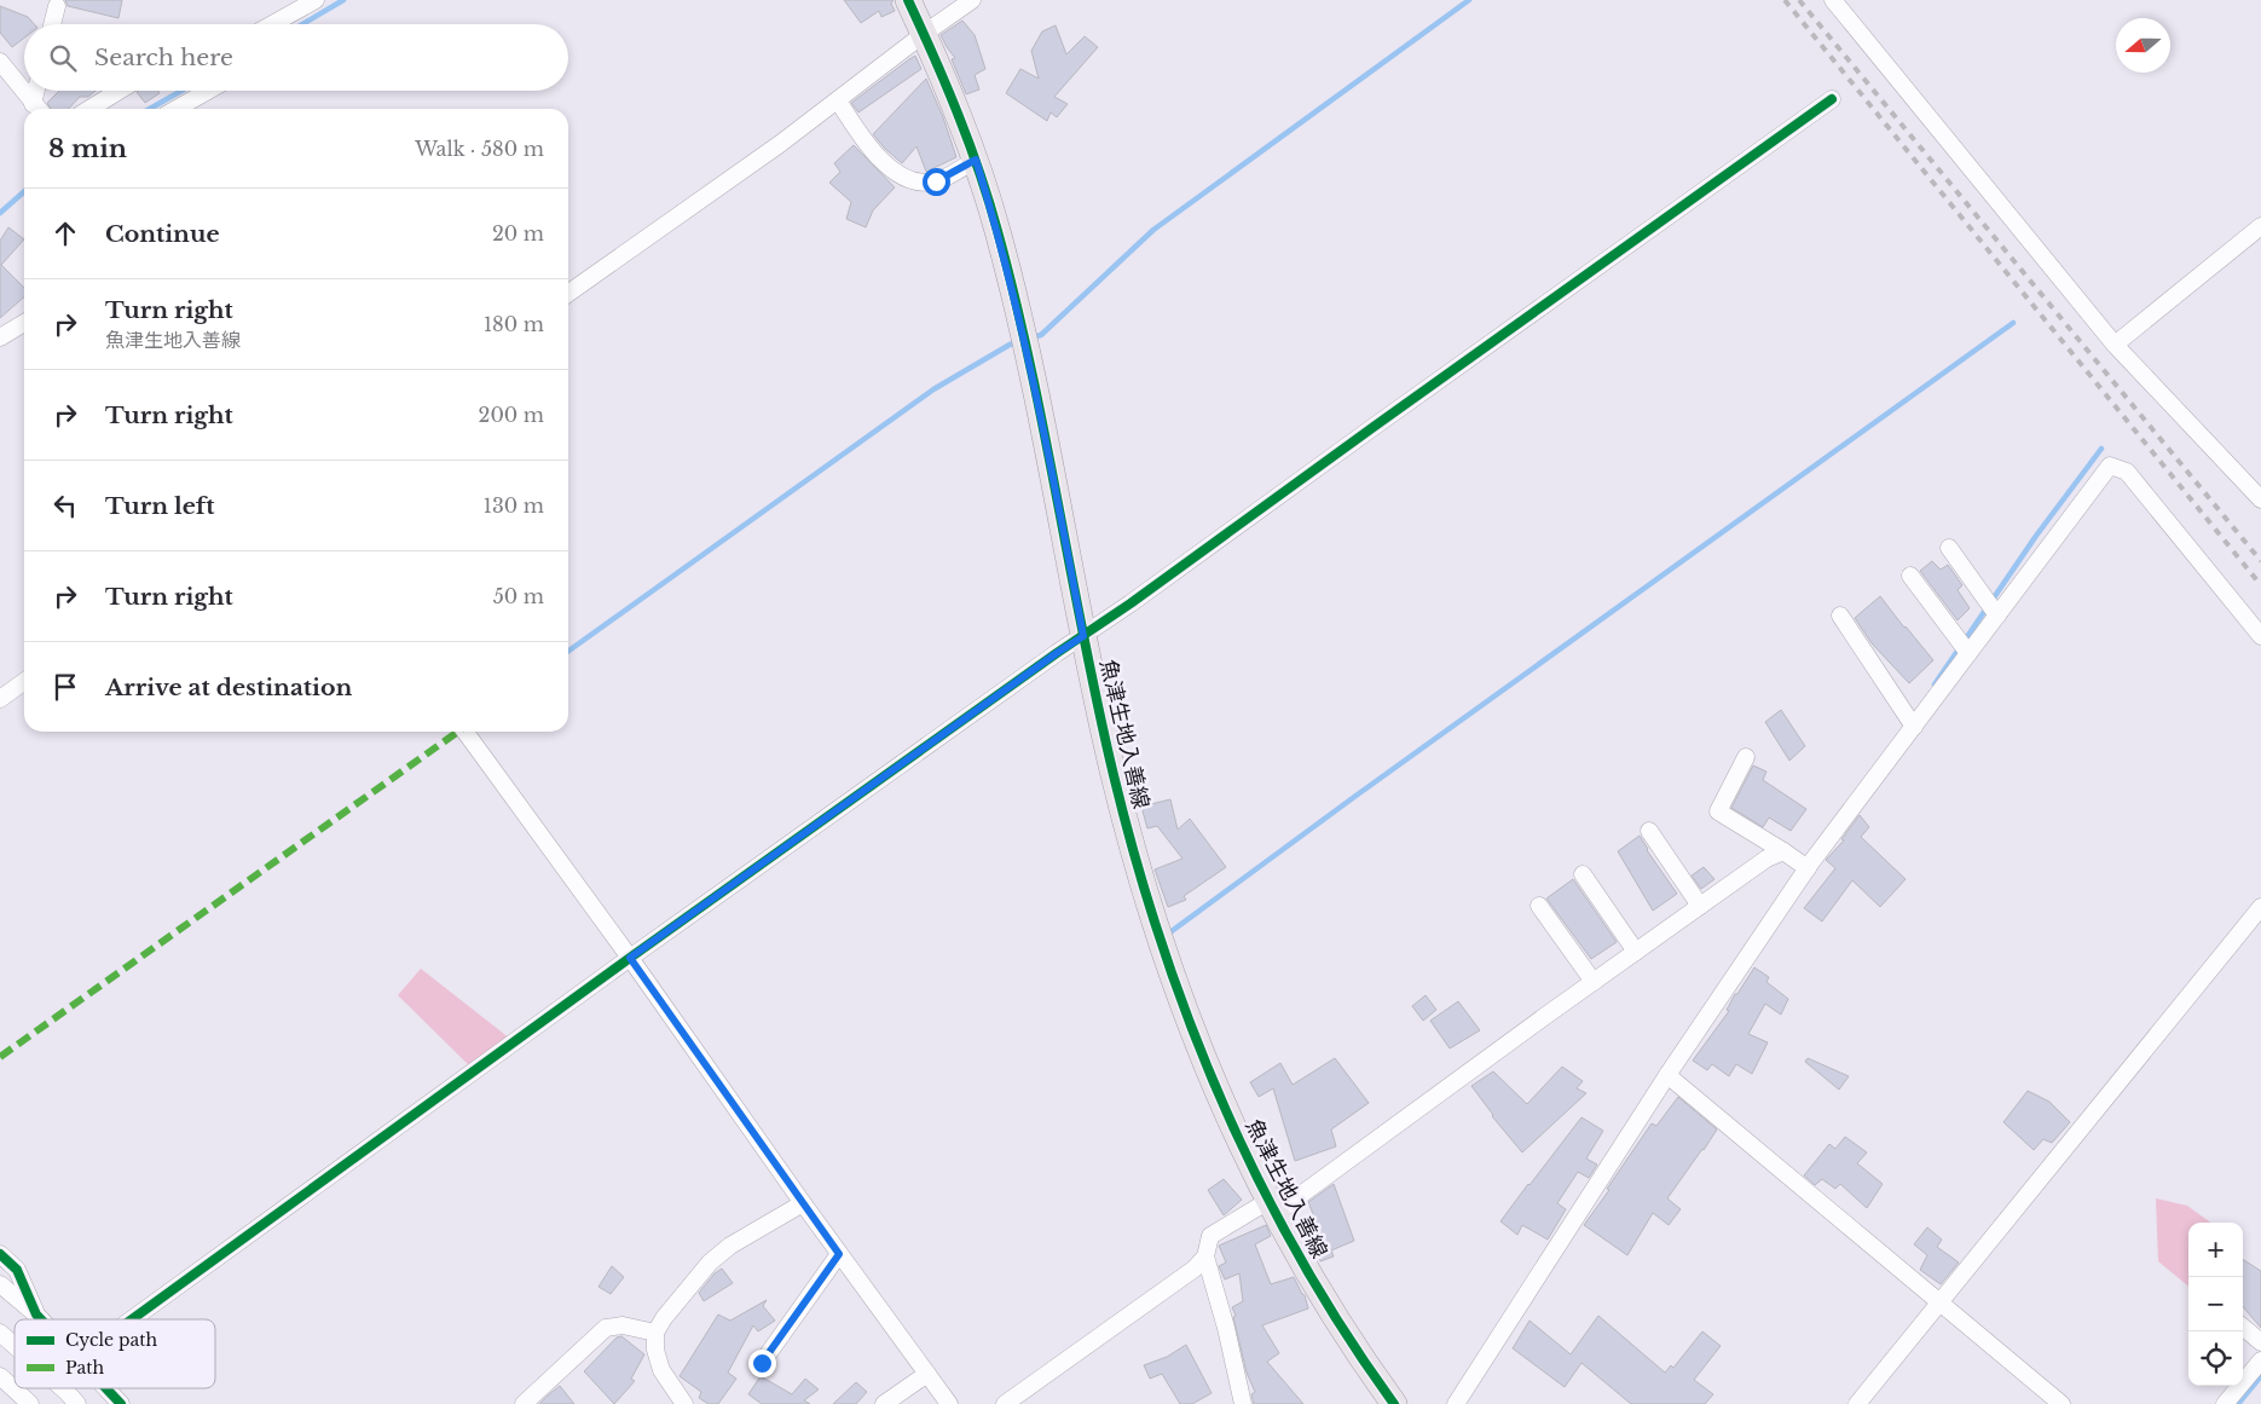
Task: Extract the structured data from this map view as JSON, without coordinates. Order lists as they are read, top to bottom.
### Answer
{
  "streets": {
    "main road": ["魚津生地入善線"]
  },
  "legend": ["Cycle path", "Path"],
  "north": "left",
  "page": {
    "search": "Search here",
    "heading": ["8 min", "Walk · 580 m"],
    "list": [
      ["Continue", "20 m"],
      ["Turn right", "魚津生地入善線", "180 m"],
      ["Turn right", "200 m"],
      ["Turn left", "130 m"],
      ["Turn right", "50 m"],
      "Arrive at destination"
    ],
    "map_buttons": ["+", "−"]
  }
}
